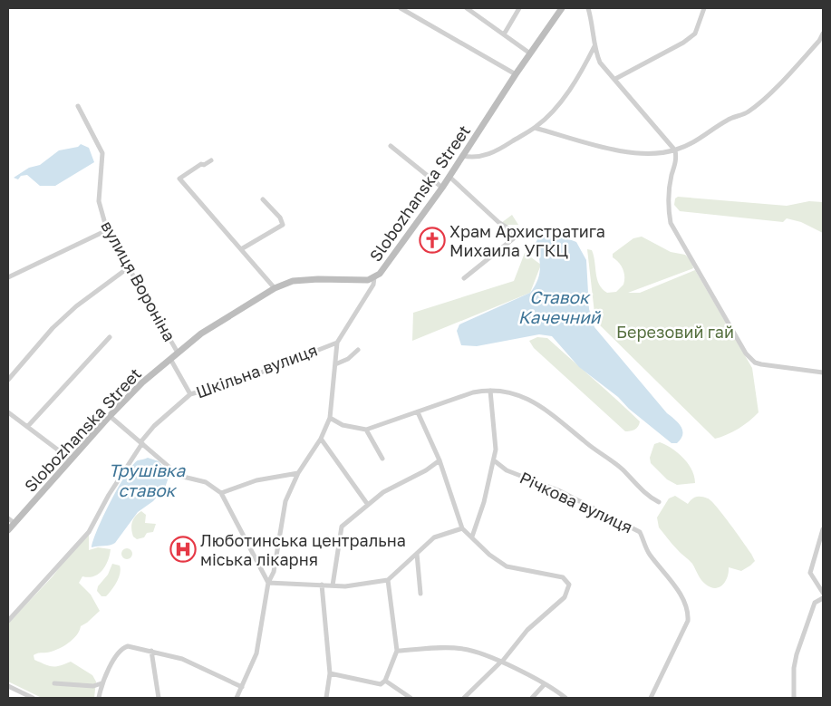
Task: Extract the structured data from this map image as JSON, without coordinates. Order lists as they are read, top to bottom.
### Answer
{
  "streets": {
    "street": [
      "Slobozhanska Street",
      "вулиця Вороніна",
      "Шкільна вулиця",
      "Річкова вулиця"
    ]
  },
  "crossings": [
    ["Slobozhanska Street", "вулиця Вороніна"]
  ],
  "water": ["Ставок Качечний", "Трушівка ставок"],
  "parks": ["Березовий гай"],
  "places": {
    "church": ["Храм Архистратига Михаила УГКЦ"],
    "hospital": ["Люботинська центральна міська лікарня"]
  }
}
